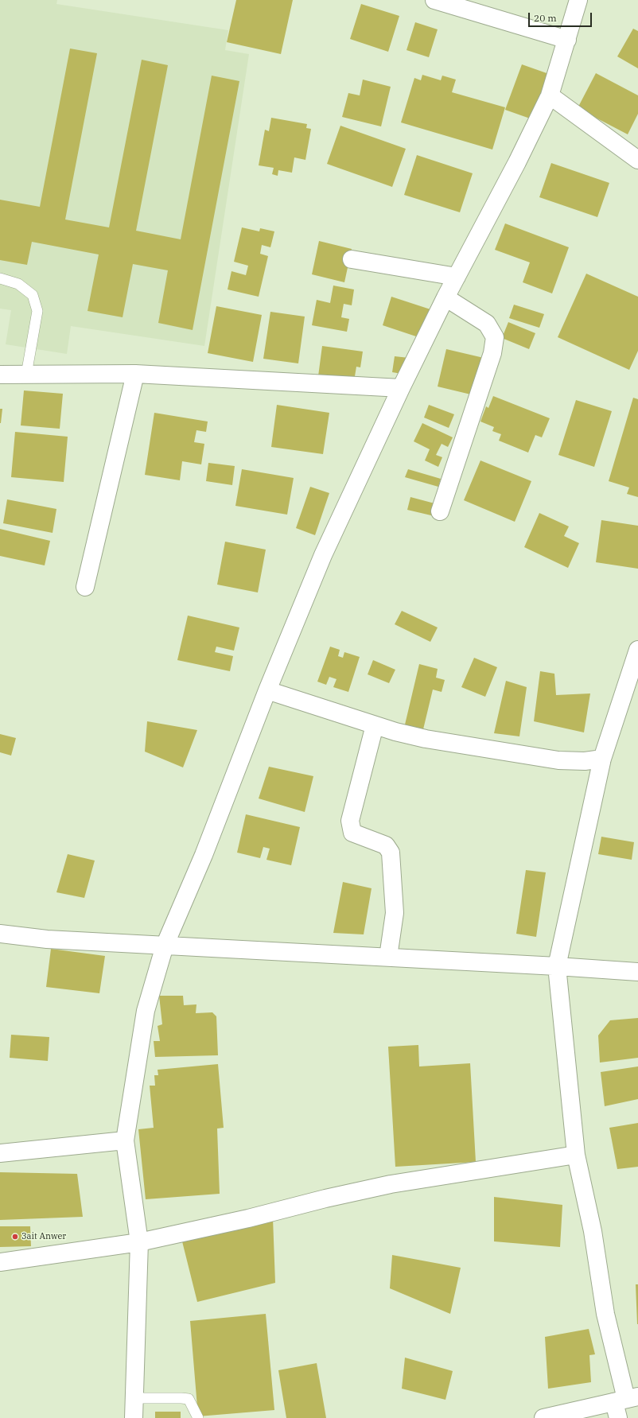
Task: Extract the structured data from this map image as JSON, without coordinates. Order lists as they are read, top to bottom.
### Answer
{
  "places": ["3ait Anwer"],
  "scale_bar": "20 m"
}
